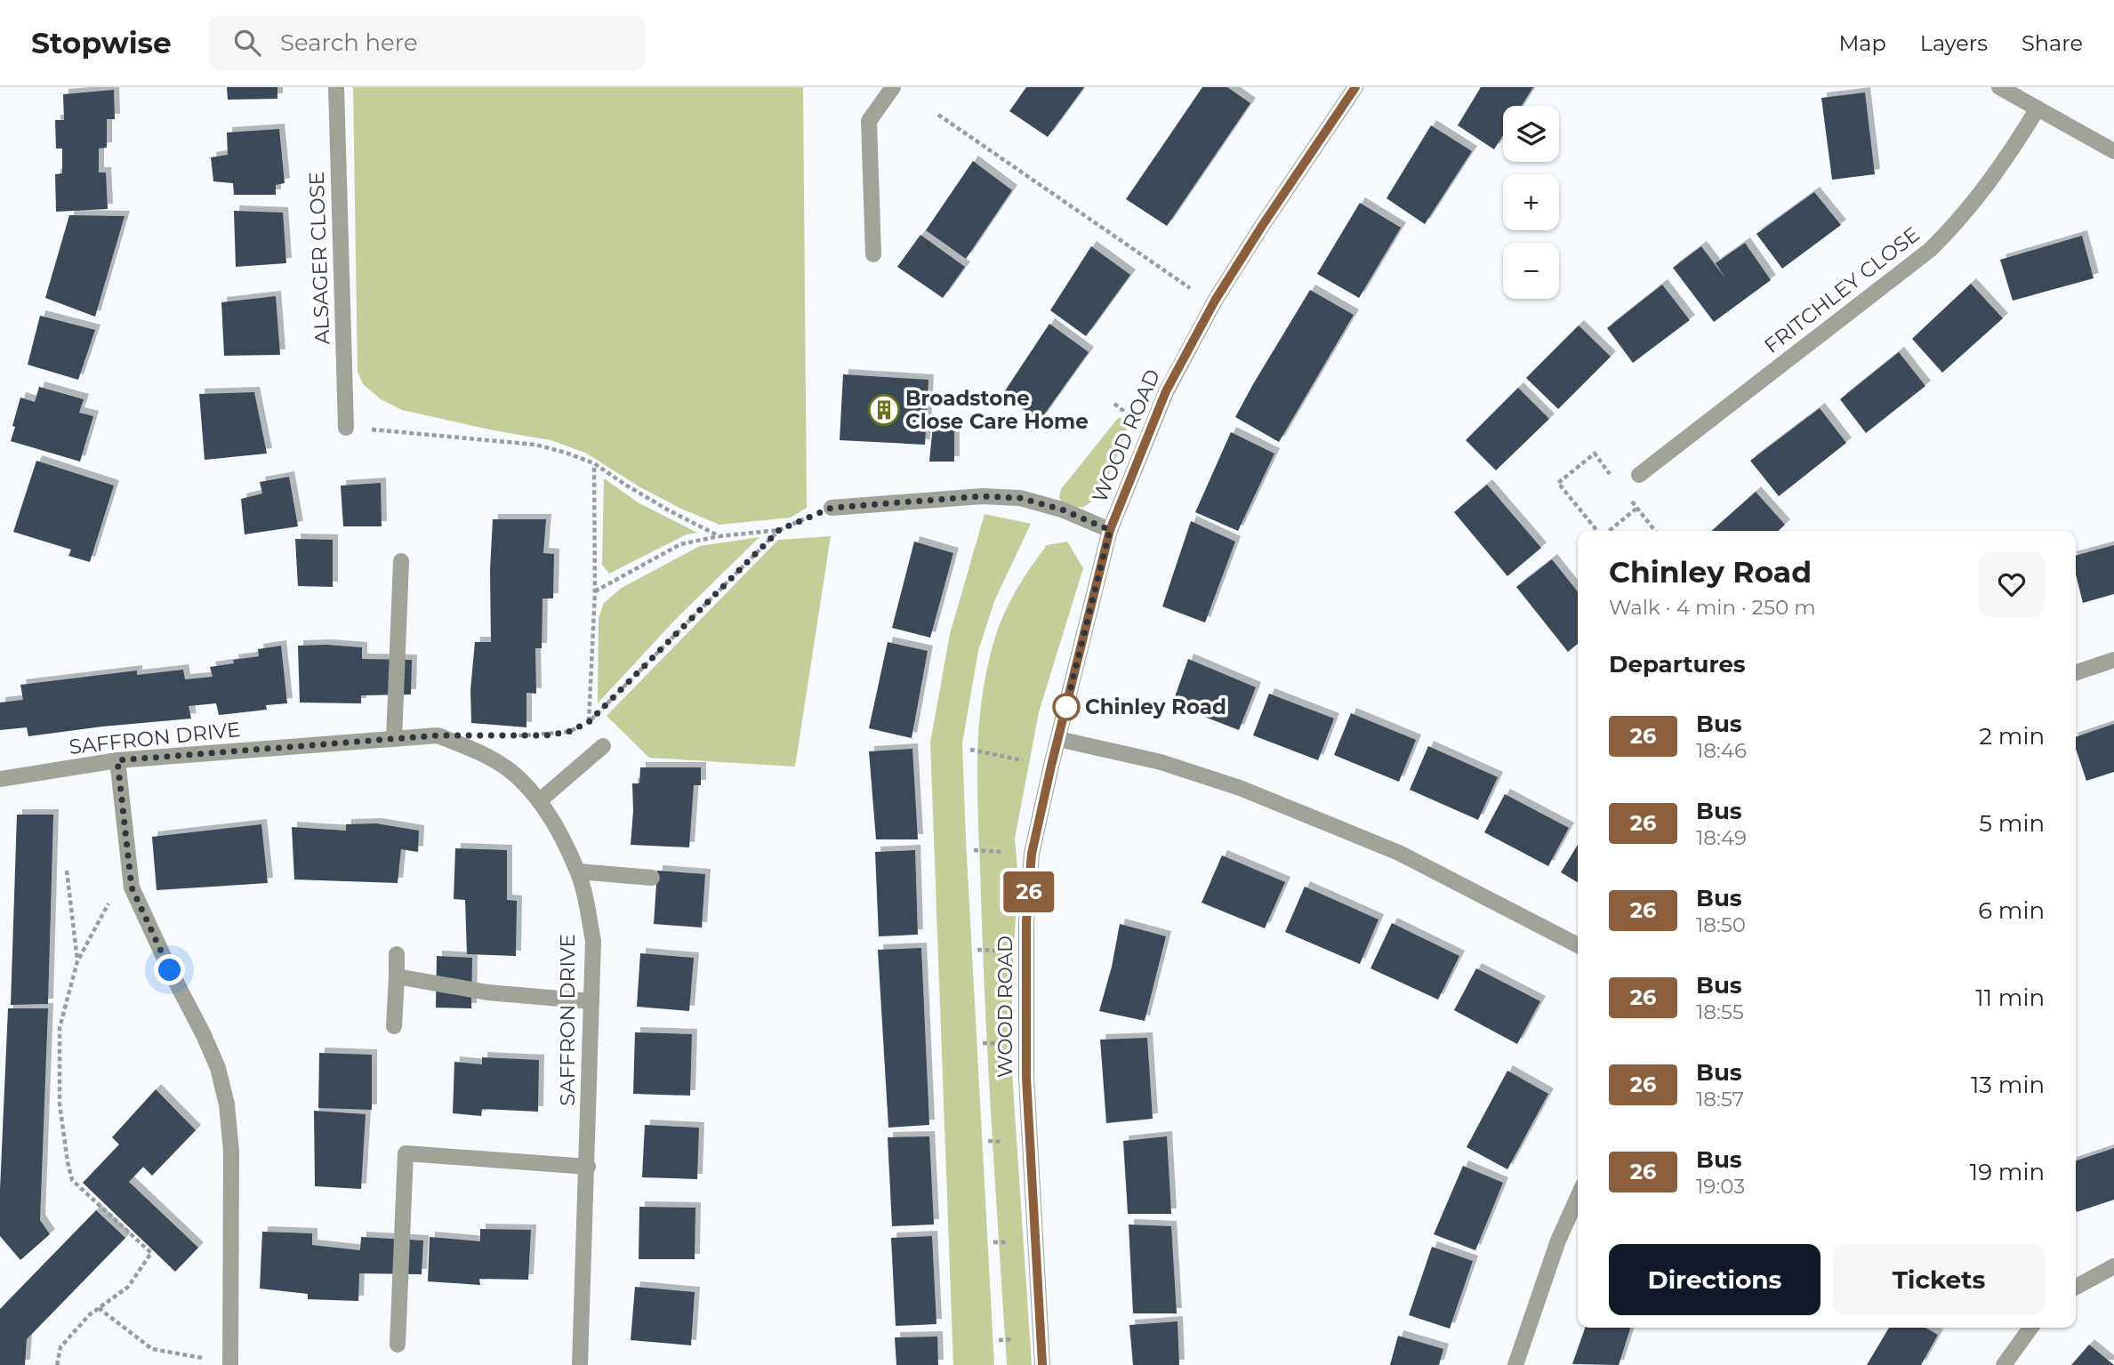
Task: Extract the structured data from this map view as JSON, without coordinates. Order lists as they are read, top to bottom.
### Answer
{
  "streets": {
    "street": [
      "ALSAGER CLOSE",
      "FRITCHLEY CLOSE",
      "WOOD ROAD",
      "SAFFRON DRIVE"
    ]
  },
  "places": {
    "building": ["Broadstone Close Care Home"],
    "other": ["Chinley Road"]
  },
  "lines": ["bus line 26"],
  "page": {
    "header": "Stopwise",
    "search": "Search here",
    "nav": ["Map", "Layers", "Share"],
    "on_map": "26",
    "map_buttons": ["+", "−"],
    "heading": [
      ["Chinley Road", "Walk · 4 min · 250 m"],
      "Departures"
    ],
    "list": [
      {
        "mark": "26",
        "name": "Bus",
        "note": "18:46",
        "value": "2 min"
      },
      {
        "mark": "26",
        "name": "Bus",
        "note": "18:49",
        "value": "5 min"
      },
      {
        "mark": "26",
        "name": "Bus",
        "note": "18:50",
        "value": "6 min"
      },
      {
        "mark": "26",
        "name": "Bus",
        "note": "18:55",
        "value": "11 min"
      },
      {
        "mark": "26",
        "name": "Bus",
        "note": "18:57",
        "value": "13 min"
      },
      {
        "mark": "26",
        "name": "Bus",
        "note": "19:03",
        "value": "19 min"
      }
    ],
    "buttons": ["Directions", "Tickets"]
  }
}
